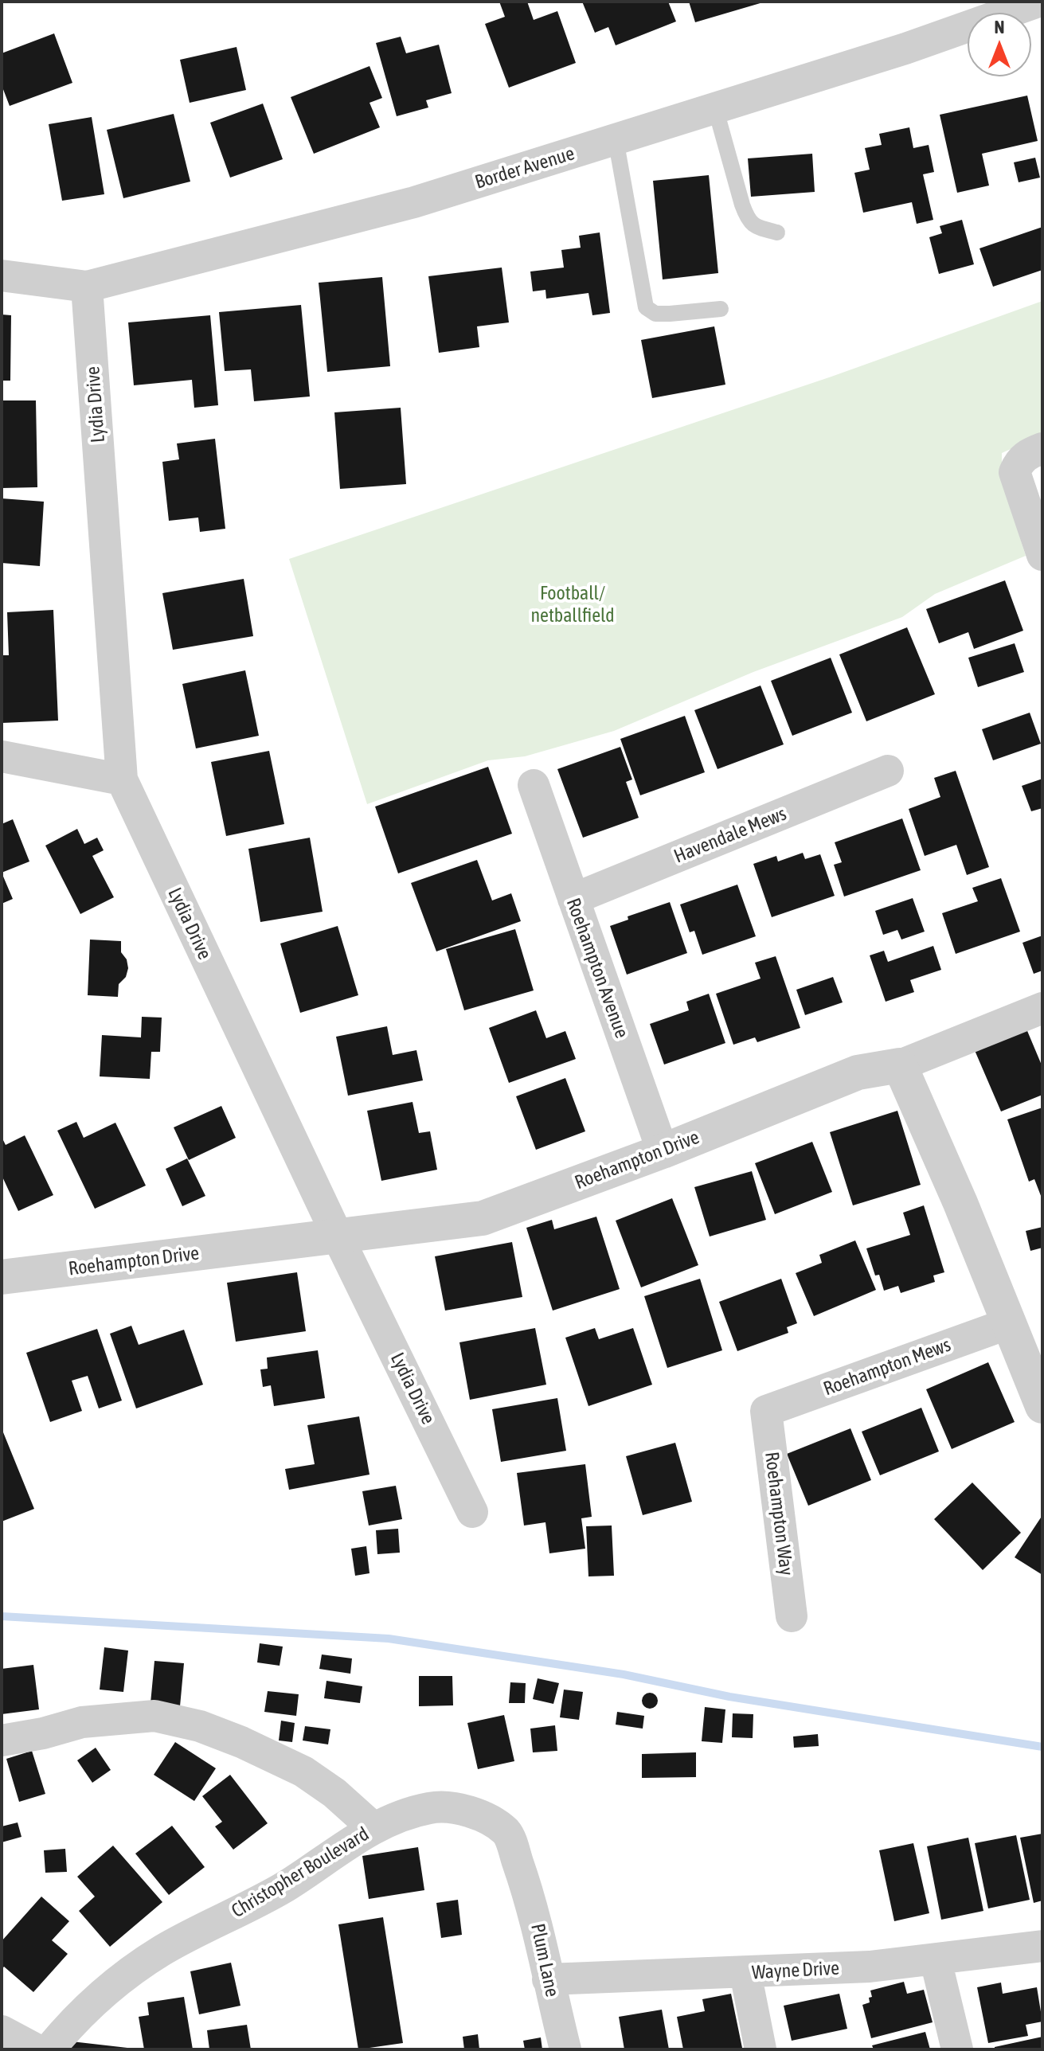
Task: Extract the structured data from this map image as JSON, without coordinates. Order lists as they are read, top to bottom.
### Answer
{
  "streets": {
    "street": [
      "Border Avenue",
      "Lydia Drive",
      "Havendale Mews",
      "Roehampton Avenue",
      "Roehampton Drive",
      "Roehampton Mews",
      "Roehampton Way",
      "Christopher Boulevard",
      "Plum Lane",
      "Wayne Drive"
    ]
  },
  "crossings": [
    ["Border Avenue", "Lydia Drive"],
    ["Lydia Drive", "Roehampton Drive"],
    ["Havendale Mews", "Roehampton Avenue"],
    ["Roehampton Avenue", "Roehampton Drive"],
    ["Roehampton Mews", "Roehampton Way"],
    ["Christopher Boulevard", "Plum Lane"],
    ["Plum Lane", "Wayne Drive"]
  ],
  "parks": ["Football/ netballfield"],
  "north": "top"
}
